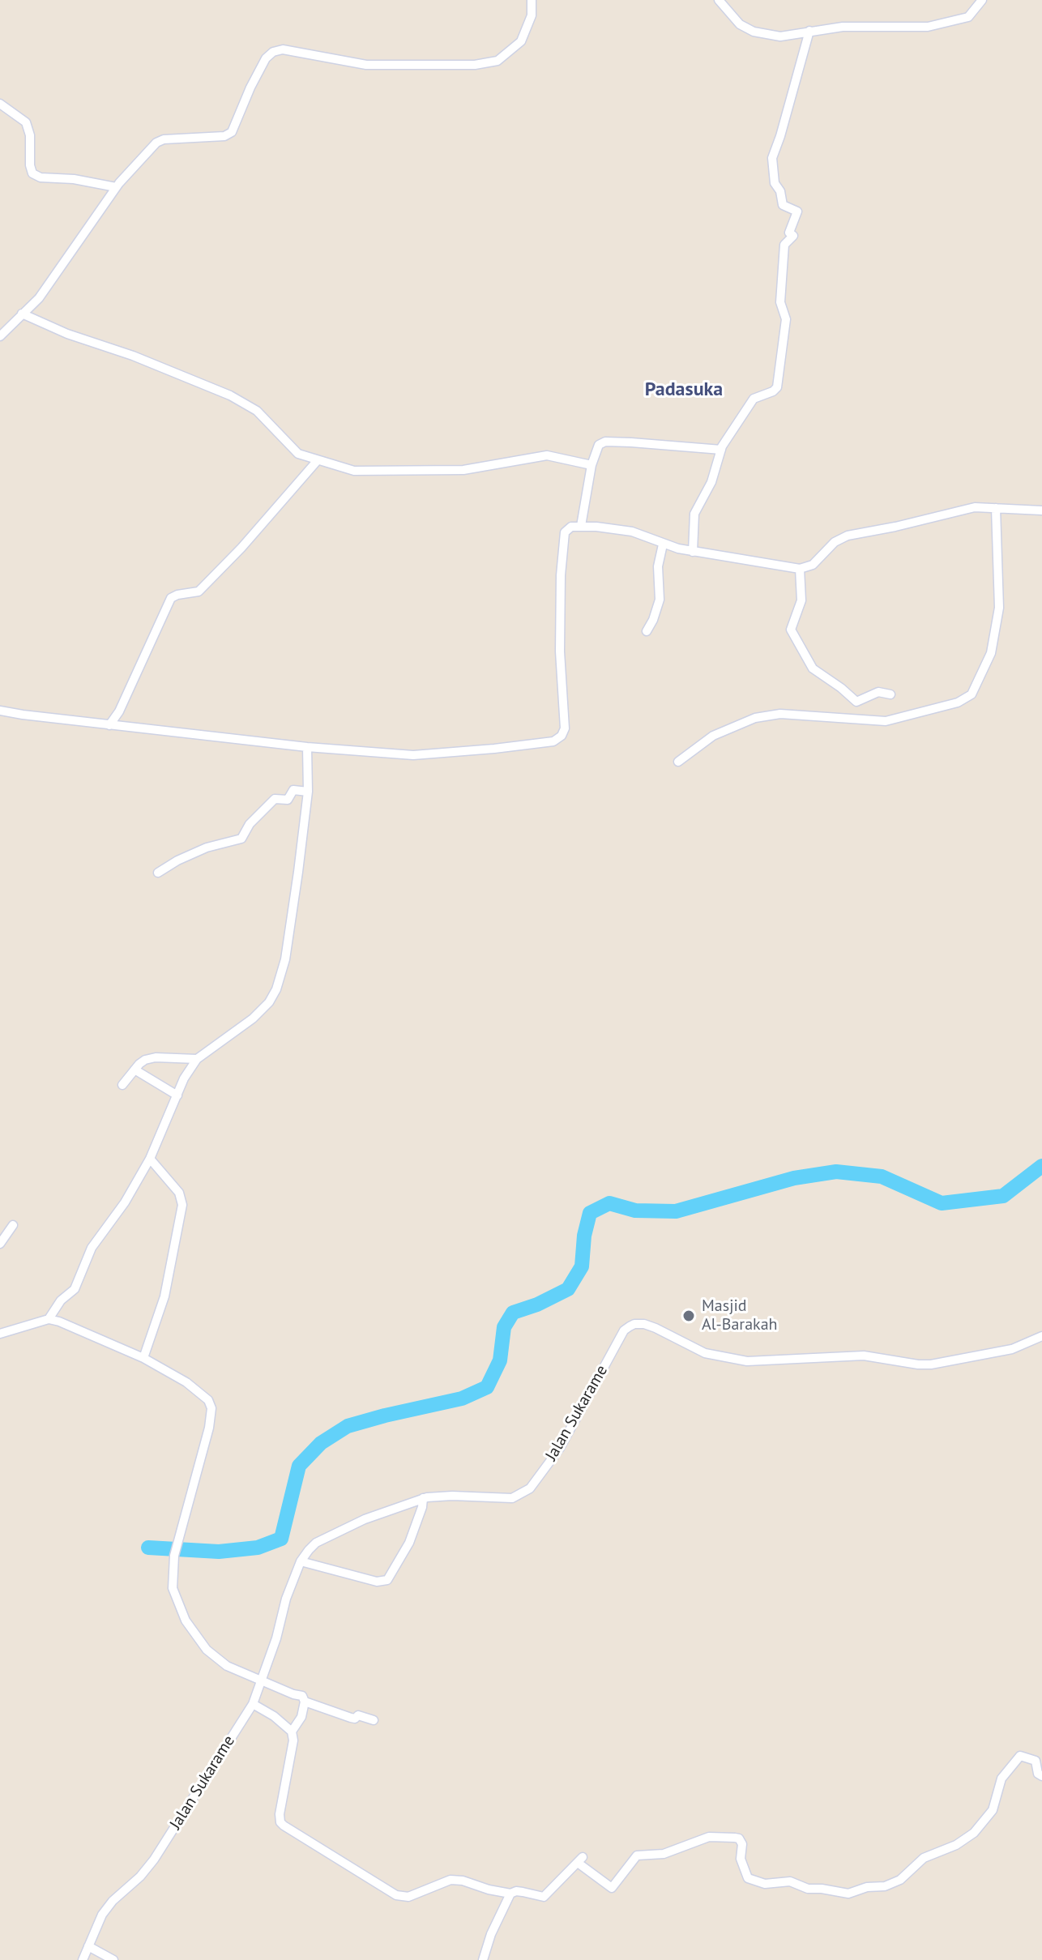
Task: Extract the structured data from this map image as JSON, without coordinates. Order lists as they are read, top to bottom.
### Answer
{
  "streets": {
    "street": ["Jalan Sukarame"]
  },
  "districts": ["Padasuka"],
  "places": ["Masjid Al-Barakah"]
}
